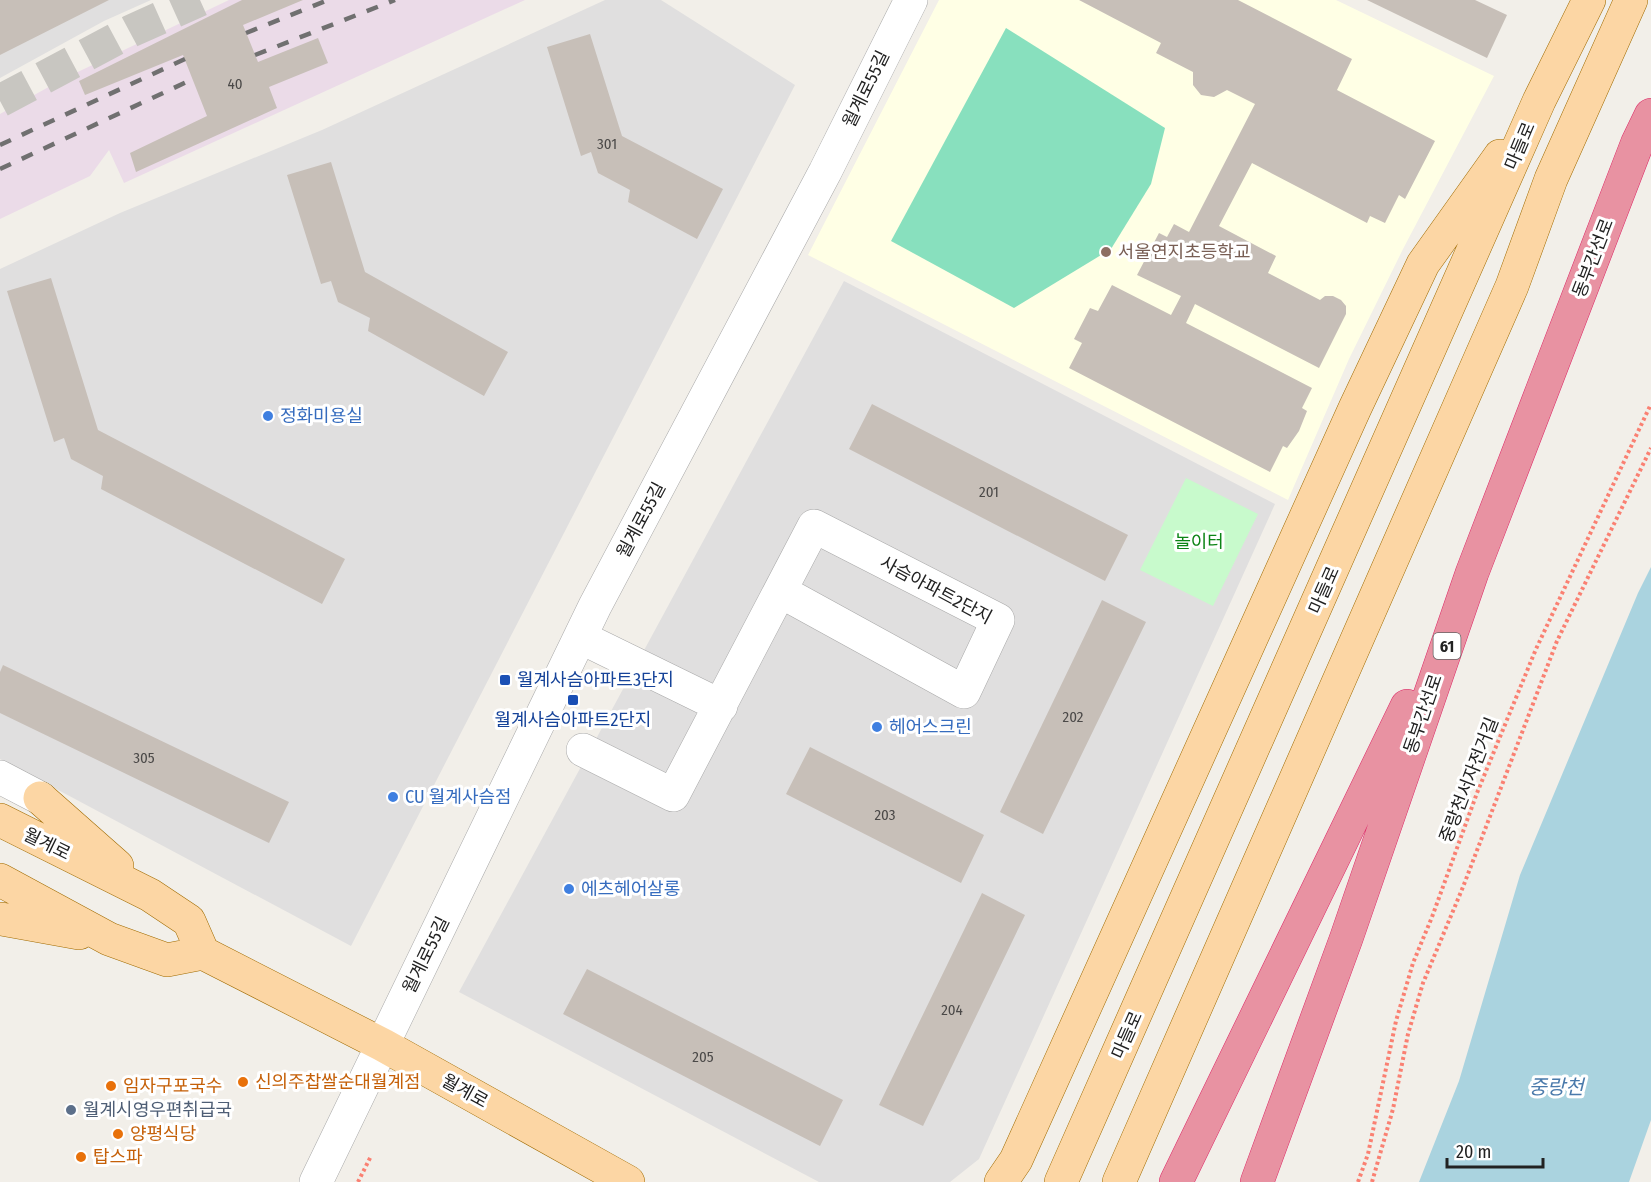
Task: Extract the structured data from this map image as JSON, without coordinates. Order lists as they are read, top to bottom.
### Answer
{
  "streets": {
    "highway": ["동부간선로", "61"],
    "main road": ["마들로", "월계로"],
    "street": ["월계로55길", "사슴아파트2단지"],
    "path": ["중랑천서자전거길"]
  },
  "crossings": [
    ["월계로55길", "월계로"]
  ],
  "water": ["중랑천"],
  "parks": ["놀이터"],
  "places": {
    "other": [
      "서울연지초등학교",
      "정화미용실",
      "헤어스크린",
      "CU 월계사슴점",
      "에츠헤어살롱",
      "신의주찹쌀순대월계점",
      "임자구포국수",
      "월계시영우편취급국",
      "양평식당",
      "탑스파"
    ],
    "transit": ["월계사슴아파트3단지", "월계사슴아파트2단지"]
  },
  "house_numbers": [
    "40",
    "301",
    "201",
    "202",
    "305",
    "203",
    "204",
    "205"
  ],
  "scale_bar": "20 m"
}
